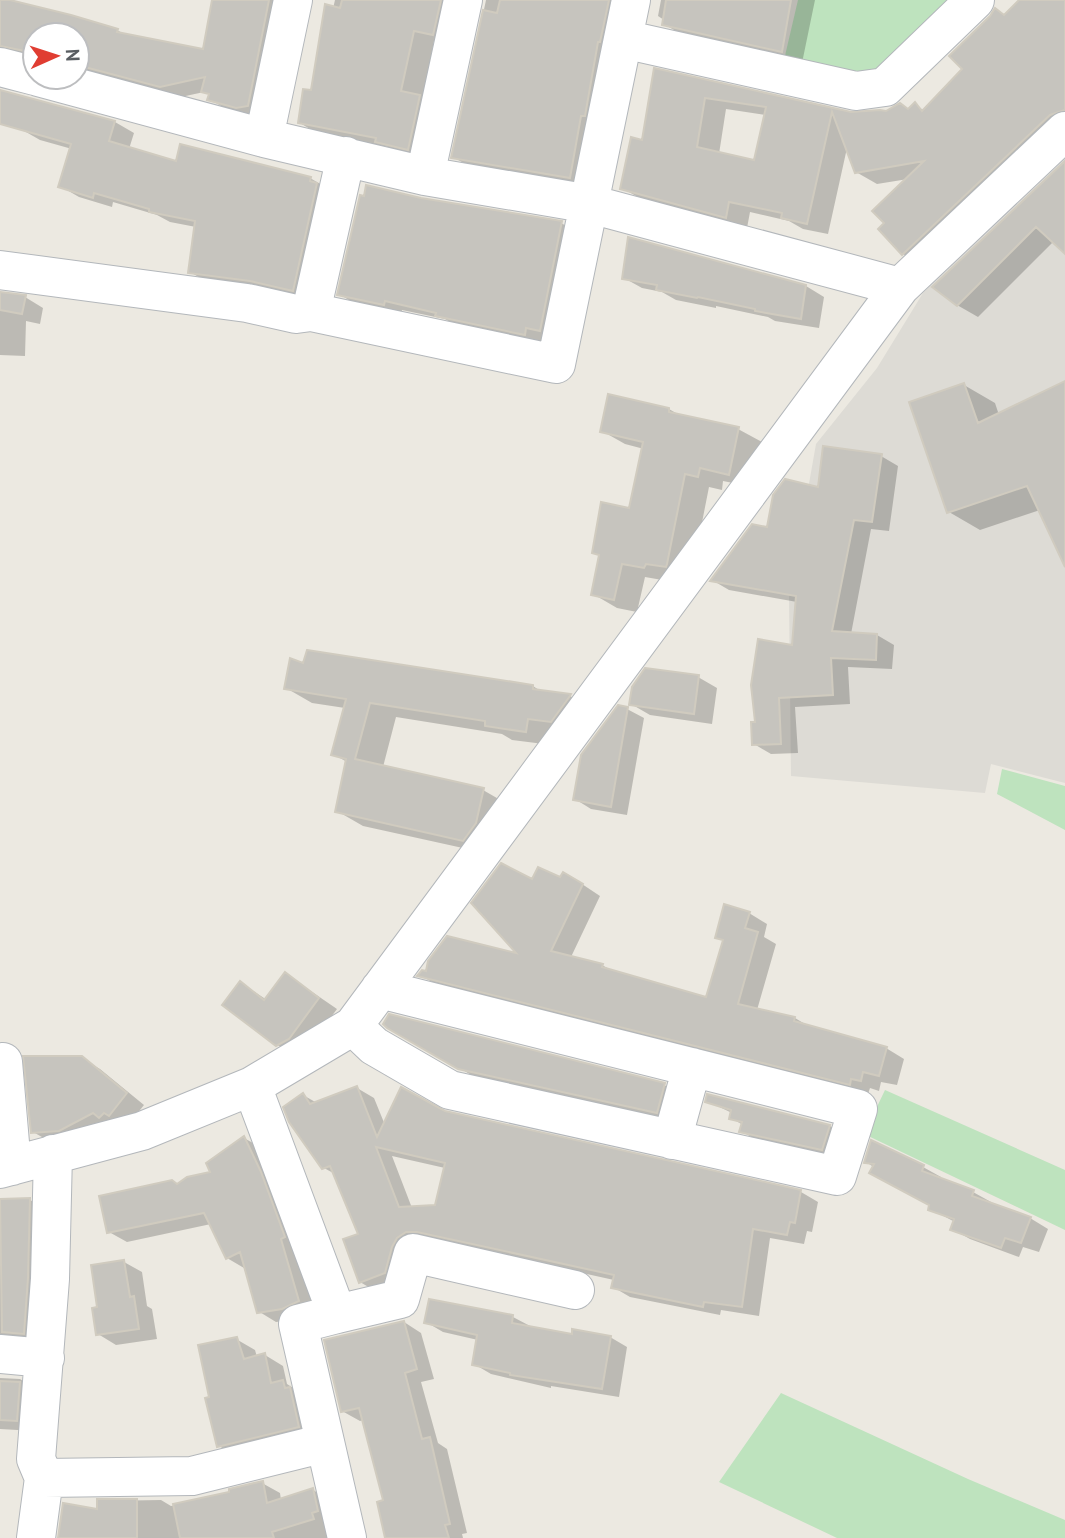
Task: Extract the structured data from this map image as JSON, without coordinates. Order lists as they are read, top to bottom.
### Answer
{
  "north": "right"
}
